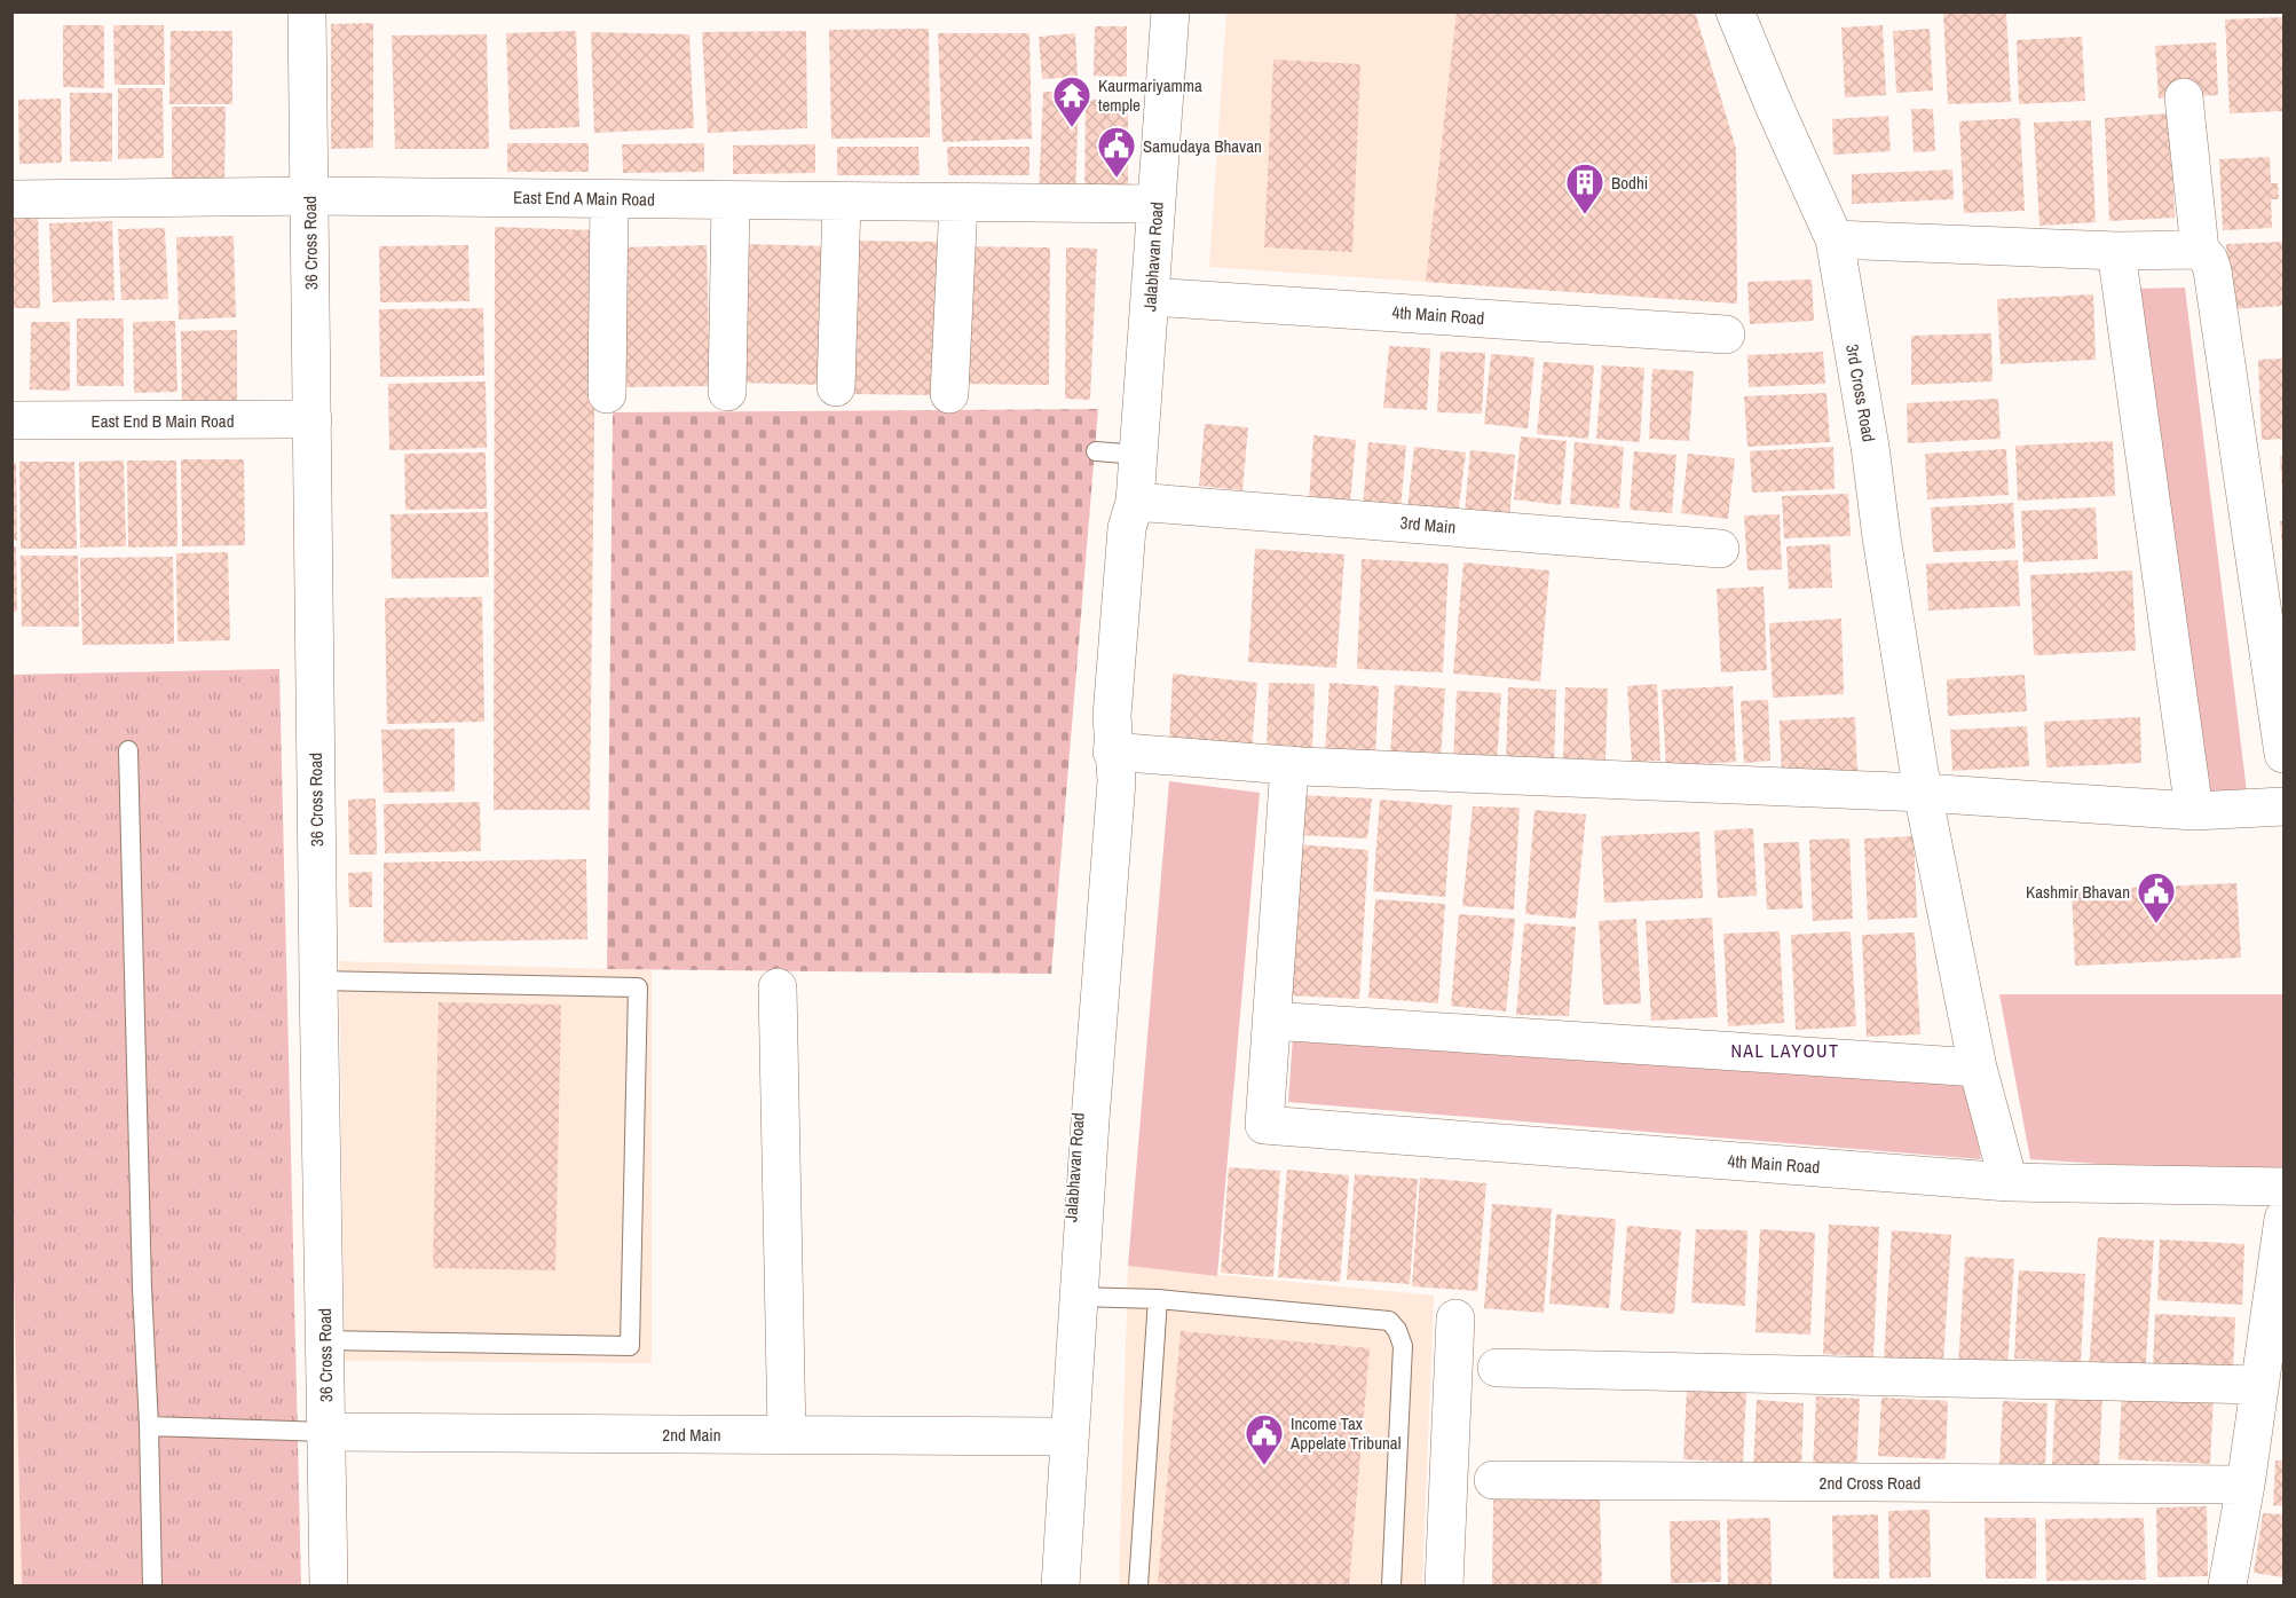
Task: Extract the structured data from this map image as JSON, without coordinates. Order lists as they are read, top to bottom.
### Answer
{
  "streets": {
    "street": [
      "East End A Main Road",
      "36 Cross Road",
      "Jalabhavan Road",
      "4th Main Road",
      "3rd Cross Road",
      "East End B Main Road",
      "3rd Main",
      "2nd Main",
      "2nd Cross Road"
    ]
  },
  "crossings": [
    ["East End A Main Road", "36 Cross Road"],
    ["East End A Main Road", "Jalabhavan Road"],
    ["36 Cross Road", "East End B Main Road"],
    ["36 Cross Road", "2nd Main"],
    ["Jalabhavan Road", "4th Main Road"],
    ["Jalabhavan Road", "3rd Main"],
    ["Jalabhavan Road", "2nd Main"],
    ["4th Main Road", "3rd Cross Road"]
  ],
  "districts": ["NAL LAYOUT"],
  "places": {
    "temple": ["Kaurmariyamma temple"],
    "public building": ["Samudaya Bhavan", "Kashmir Bhavan", "Income Tax Appelate Tribunal"],
    "building": ["Bodhi"]
  }
}
